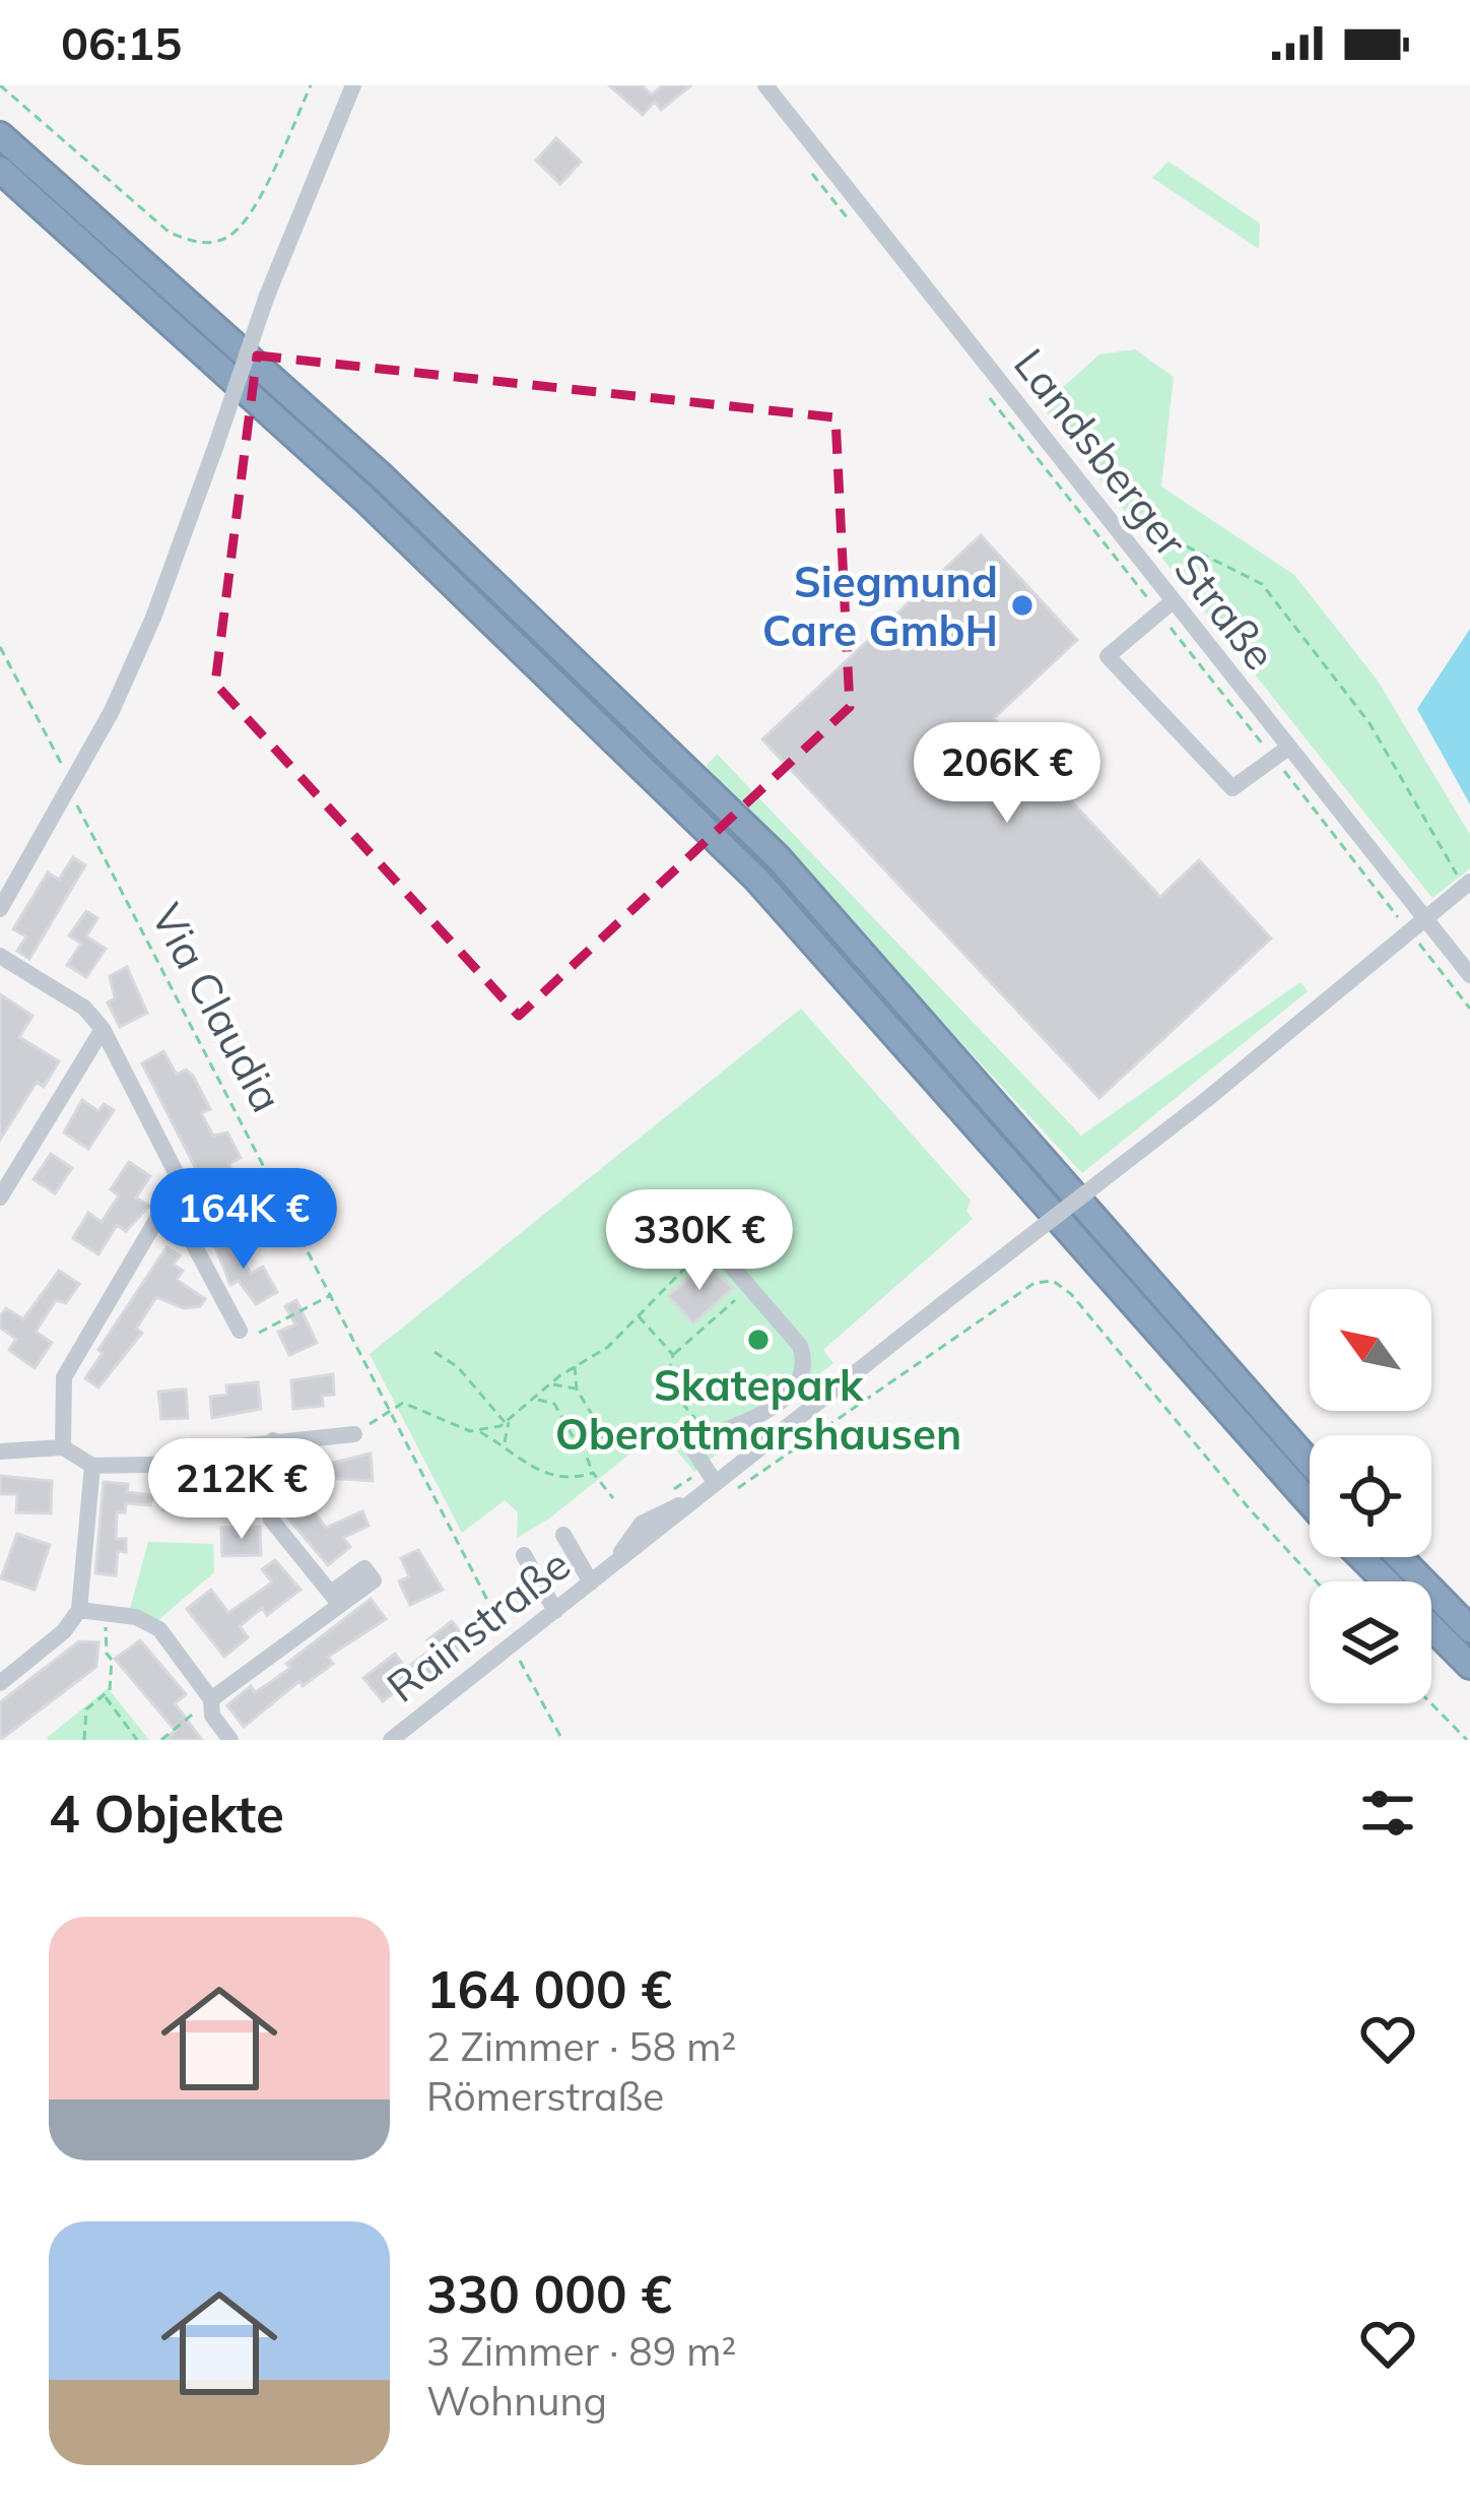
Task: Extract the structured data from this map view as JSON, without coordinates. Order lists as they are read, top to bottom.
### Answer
{
  "streets": {
    "street": ["Landsberger Straße", "Rainstraße"],
    "path": ["Via Claudia"]
  },
  "crossings": [
    ["Landsberger Straße", "Rainstraße"],
    ["Via Claudia", "Rainstraße"]
  ],
  "places": ["Siegmund Care GmbH", "Skatepark Oberottmarshausen"],
  "north": "top left",
  "page": {
    "status": "06:15",
    "price": [
      "206K €",
      "164K €",
      "330K €",
      "212K €"
    ],
    "heading": "4 Objekte",
    "list": [
      {
        "name": "164 000 €",
        "note": "2 Zimmer · 58 m² · Römerstraße"
      },
      {
        "name": "330 000 €",
        "note": "3 Zimmer · 89 m² · Wohnung"
      }
    ]
  }
}
